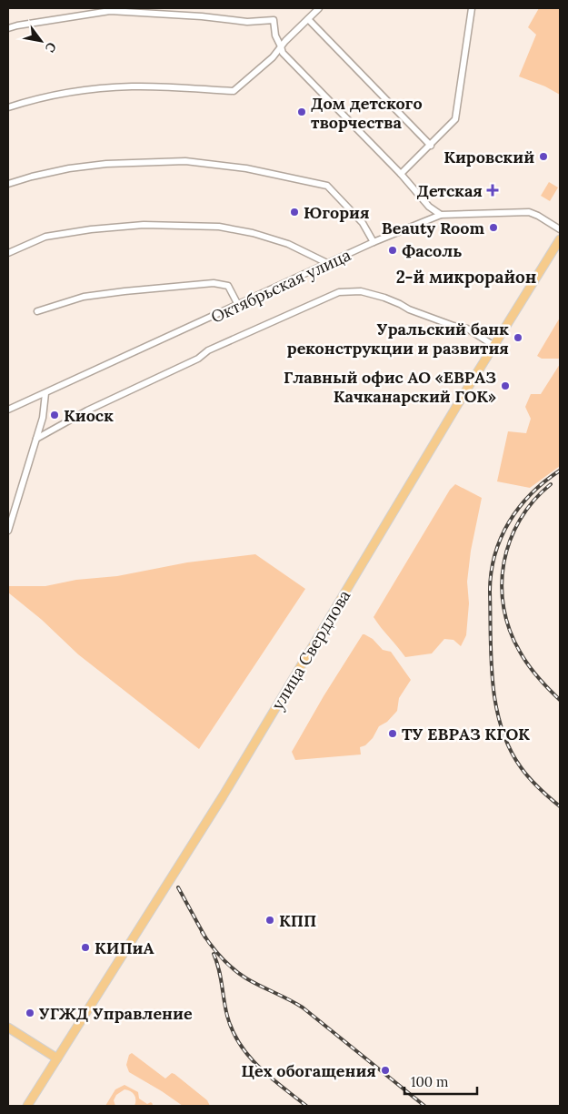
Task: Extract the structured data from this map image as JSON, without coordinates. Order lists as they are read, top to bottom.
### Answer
{
  "streets": {
    "main road": ["улица Свердлова"],
    "street": ["Октябрьская улица"]
  },
  "districts": ["2-й микрорайон"],
  "places": {
    "other": [
      "Дом детского творчества",
      "Кировский",
      "Югория",
      "Beauty Room",
      "Фасоль",
      "Уральский банк реконструкции и развития",
      "Главный офис АО «ЕВРАЗ Качканарский ГОК»",
      "Киоск",
      "ТУ ЕВРАЗ КГОК",
      "КПП",
      "КИПиА",
      "УГЖД Управление",
      "Цех обогащения"
    ],
    "health": ["Детская"]
  },
  "scale_bar": "100 m",
  "north": "bottom right"
}
